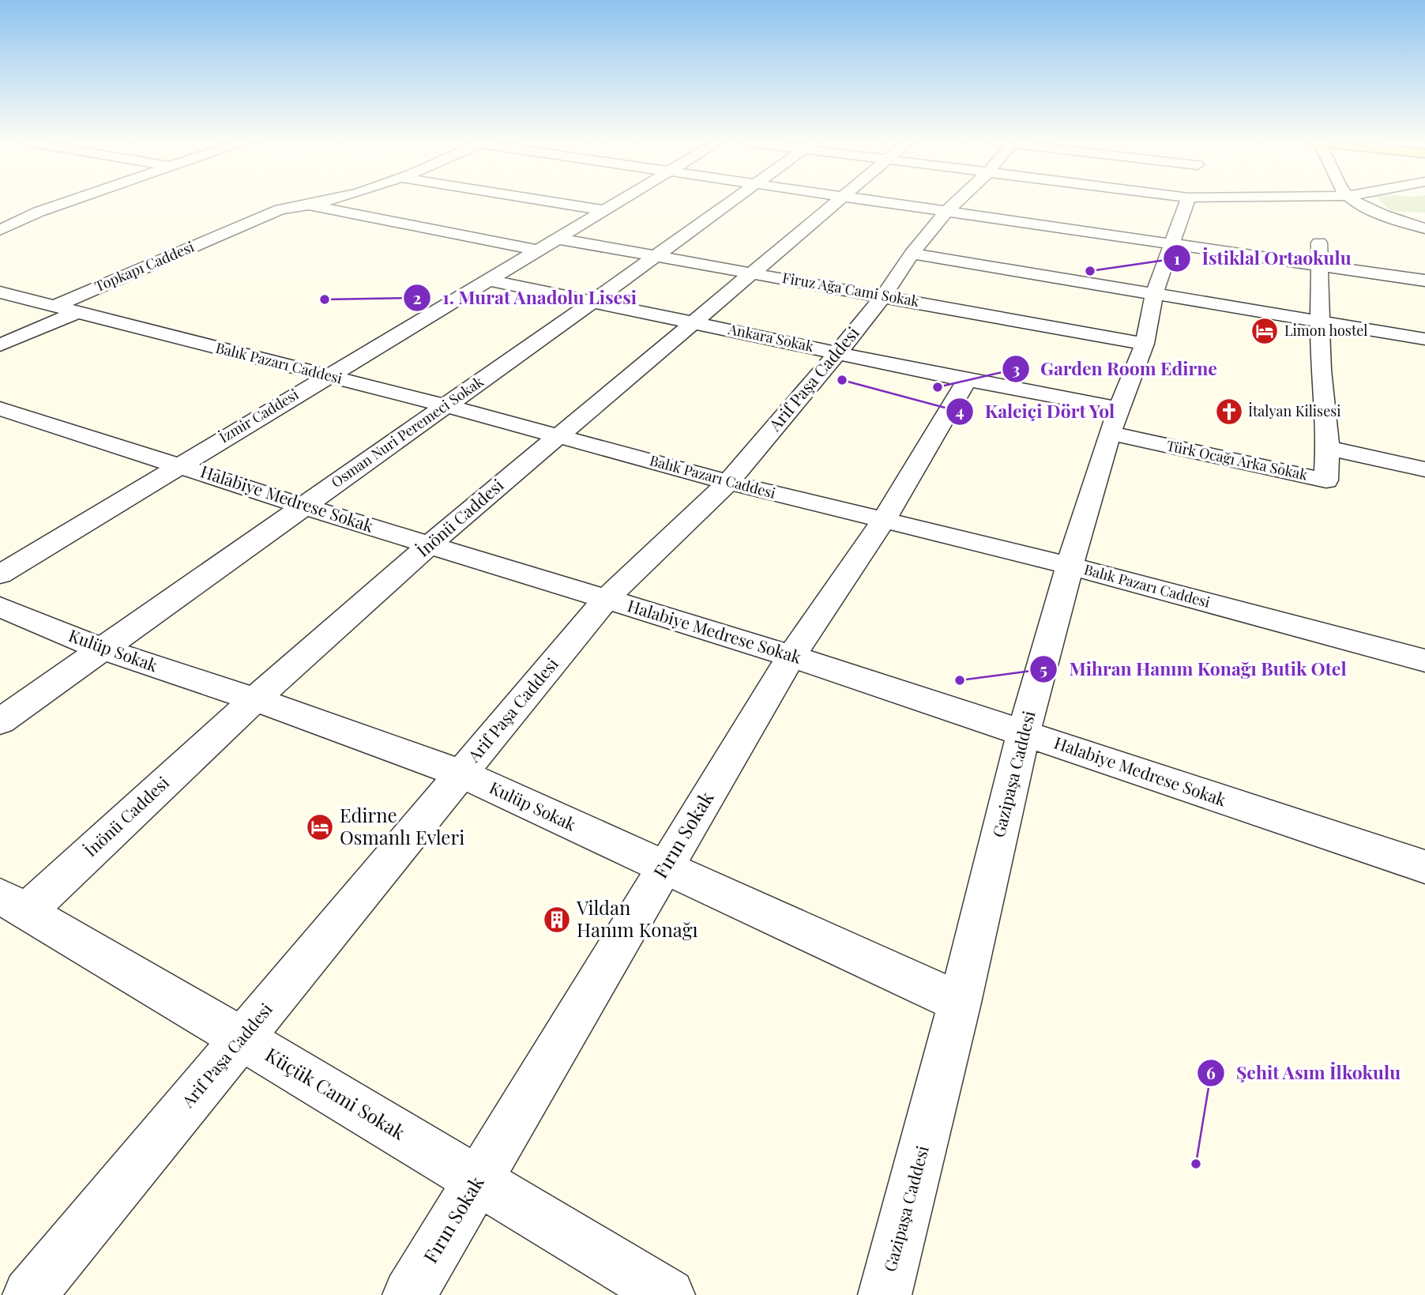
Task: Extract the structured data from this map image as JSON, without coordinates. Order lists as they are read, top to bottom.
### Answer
{
  "streets": {
    "street": [
      "Topkapı Caddesi",
      "Firuz Ağa Cami Sokak",
      "Ankara Sokak",
      "Balık Pazarı Caddesi",
      "Arif Paşa Caddesi",
      "İzmir Caddesi",
      "Osman Nuri Peremeci Sokak",
      "Türk Ocağı Arka Sokak",
      "Halabiye Medrese Sokak",
      "İnönü Caddesi",
      "Kulüp Sokak",
      "Gazipaşa Caddesi",
      "Fırın Sokak",
      "Küçük Cami Sokak"
    ]
  },
  "crossings": [
    ["Topkapı Caddesi", "Balık Pazarı Caddesi"],
    ["Firuz Ağa Cami Sokak", "Arif Paşa Caddesi"],
    ["Firuz Ağa Cami Sokak", "İzmir Caddesi"],
    ["Firuz Ağa Cami Sokak", "Osman Nuri Peremeci Sokak"],
    ["Firuz Ağa Cami Sokak", "İnönü Caddesi"],
    ["Firuz Ağa Cami Sokak", "Gazipaşa Caddesi"],
    ["Ankara Sokak", "Arif Paşa Caddesi"],
    ["Ankara Sokak", "İzmir Caddesi"],
    ["Ankara Sokak", "Osman Nuri Peremeci Sokak"],
    ["Ankara Sokak", "Türk Ocağı Arka Sokak"],
    ["Ankara Sokak", "İnönü Caddesi"],
    ["Ankara Sokak", "Gazipaşa Caddesi"],
    ["Ankara Sokak", "Fırın Sokak"],
    ["Balık Pazarı Caddesi", "Arif Paşa Caddesi"],
    ["Balık Pazarı Caddesi", "İzmir Caddesi"],
    ["Balık Pazarı Caddesi", "Osman Nuri Peremeci Sokak"],
    ["Balık Pazarı Caddesi", "İnönü Caddesi"],
    ["Balık Pazarı Caddesi", "Gazipaşa Caddesi"],
    ["Balık Pazarı Caddesi", "Fırın Sokak"],
    ["Arif Paşa Caddesi", "Halabiye Medrese Sokak"],
    ["Arif Paşa Caddesi", "Kulüp Sokak"],
    ["Arif Paşa Caddesi", "Küçük Cami Sokak"],
    ["İzmir Caddesi", "Halabiye Medrese Sokak"],
    ["Osman Nuri Peremeci Sokak", "Halabiye Medrese Sokak"],
    ["Osman Nuri Peremeci Sokak", "Kulüp Sokak"],
    ["Türk Ocağı Arka Sokak", "Gazipaşa Caddesi"],
    ["Halabiye Medrese Sokak", "İnönü Caddesi"],
    ["Halabiye Medrese Sokak", "Gazipaşa Caddesi"],
    ["Halabiye Medrese Sokak", "Fırın Sokak"],
    ["İnönü Caddesi", "Kulüp Sokak"],
    ["İnönü Caddesi", "Küçük Cami Sokak"],
    ["Kulüp Sokak", "Gazipaşa Caddesi"],
    ["Kulüp Sokak", "Fırın Sokak"],
    ["Fırın Sokak", "Küçük Cami Sokak"]
  ],
  "places": {
    "other": [
      "İstiklal Ortaokulu",
      "1. Murat Anadolu Lisesi",
      "Kaleiçi Dört Yol",
      "Garden Room Edirne",
      "Mihran Hanım Konağı Butik Otel",
      "Şehit Asım İlkokulu"
    ],
    "hotel": ["Limon hostel", "Edirne Osmanlı Evleri"],
    "church": ["İtalyan Kilisesi"],
    "building": ["Vildan Hanım Konağı"]
  }
}
